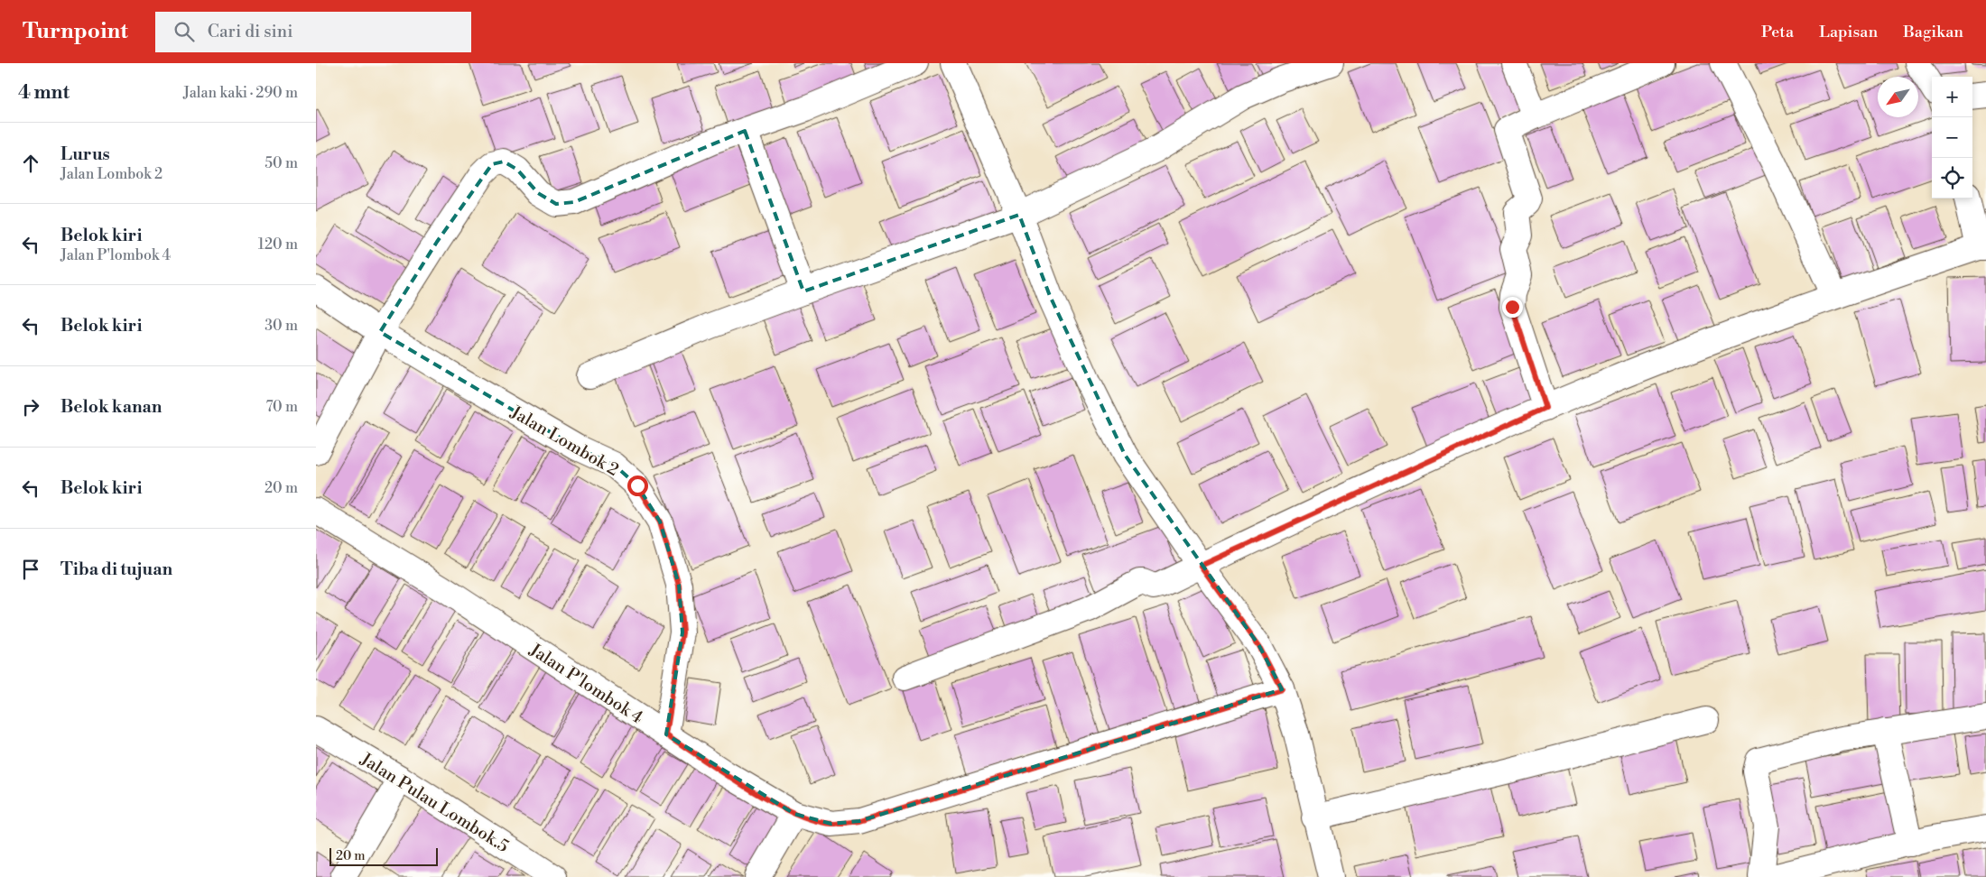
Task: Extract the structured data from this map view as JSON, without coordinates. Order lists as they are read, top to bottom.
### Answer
{
  "streets": {
    "street": ["Jalan Lombok 2", "Jalan P'lombok 4", "Jalan Pulau Lombok.5"]
  },
  "crossings": [
    ["Jalan Lombok 2", "Jalan P'lombok 4"]
  ],
  "scale_bar": "20 m",
  "north": "bottom left",
  "page": {
    "header": "Turnpoint",
    "search": "Cari di sini",
    "nav": ["Peta", "Lapisan", "Bagikan"],
    "heading": ["4 mnt", "Jalan kaki · 290 m"],
    "map_buttons": ["+", "−"],
    "list": [
      ["Lurus", "Jalan Lombok 2", "50 m"],
      ["Belok kiri", "Jalan P'lombok 4", "120 m"],
      ["Belok kiri", "30 m"],
      ["Belok kanan", "70 m"],
      ["Belok kiri", "20 m"],
      "Tiba di tujuan"
    ],
    "scale": "20 m"
  }
}
